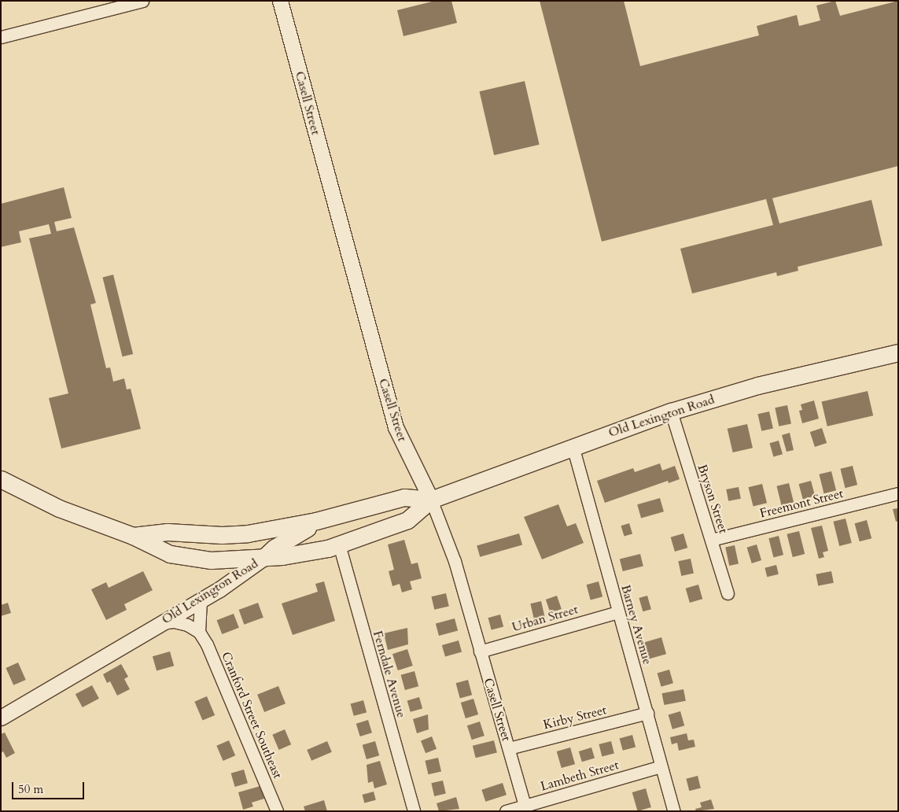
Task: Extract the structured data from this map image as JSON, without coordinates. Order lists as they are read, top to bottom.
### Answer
{
  "streets": {
    "main road": ["Old Lexington Road"],
    "street": [
      "Casell Street",
      "Bryson Street",
      "Freemont Street",
      "Urban Street",
      "Barney Avenue",
      "Ferndale Avenue",
      "Cranford Street Southeast",
      "Kirby Street",
      "Lambeth Street"
    ]
  },
  "crossings": [
    ["Casell Street", "Old Lexington Road"],
    ["Casell Street", "Urban Street"],
    ["Casell Street", "Kirby Street"],
    ["Casell Street", "Lambeth Street"],
    ["Old Lexington Road", "Bryson Street"],
    ["Old Lexington Road", "Barney Avenue"],
    ["Old Lexington Road", "Ferndale Avenue"],
    ["Bryson Street", "Freemont Street"],
    ["Urban Street", "Barney Avenue"],
    ["Barney Avenue", "Kirby Street"],
    ["Barney Avenue", "Lambeth Street"]
  ],
  "scale_bar": "50 m"
}
